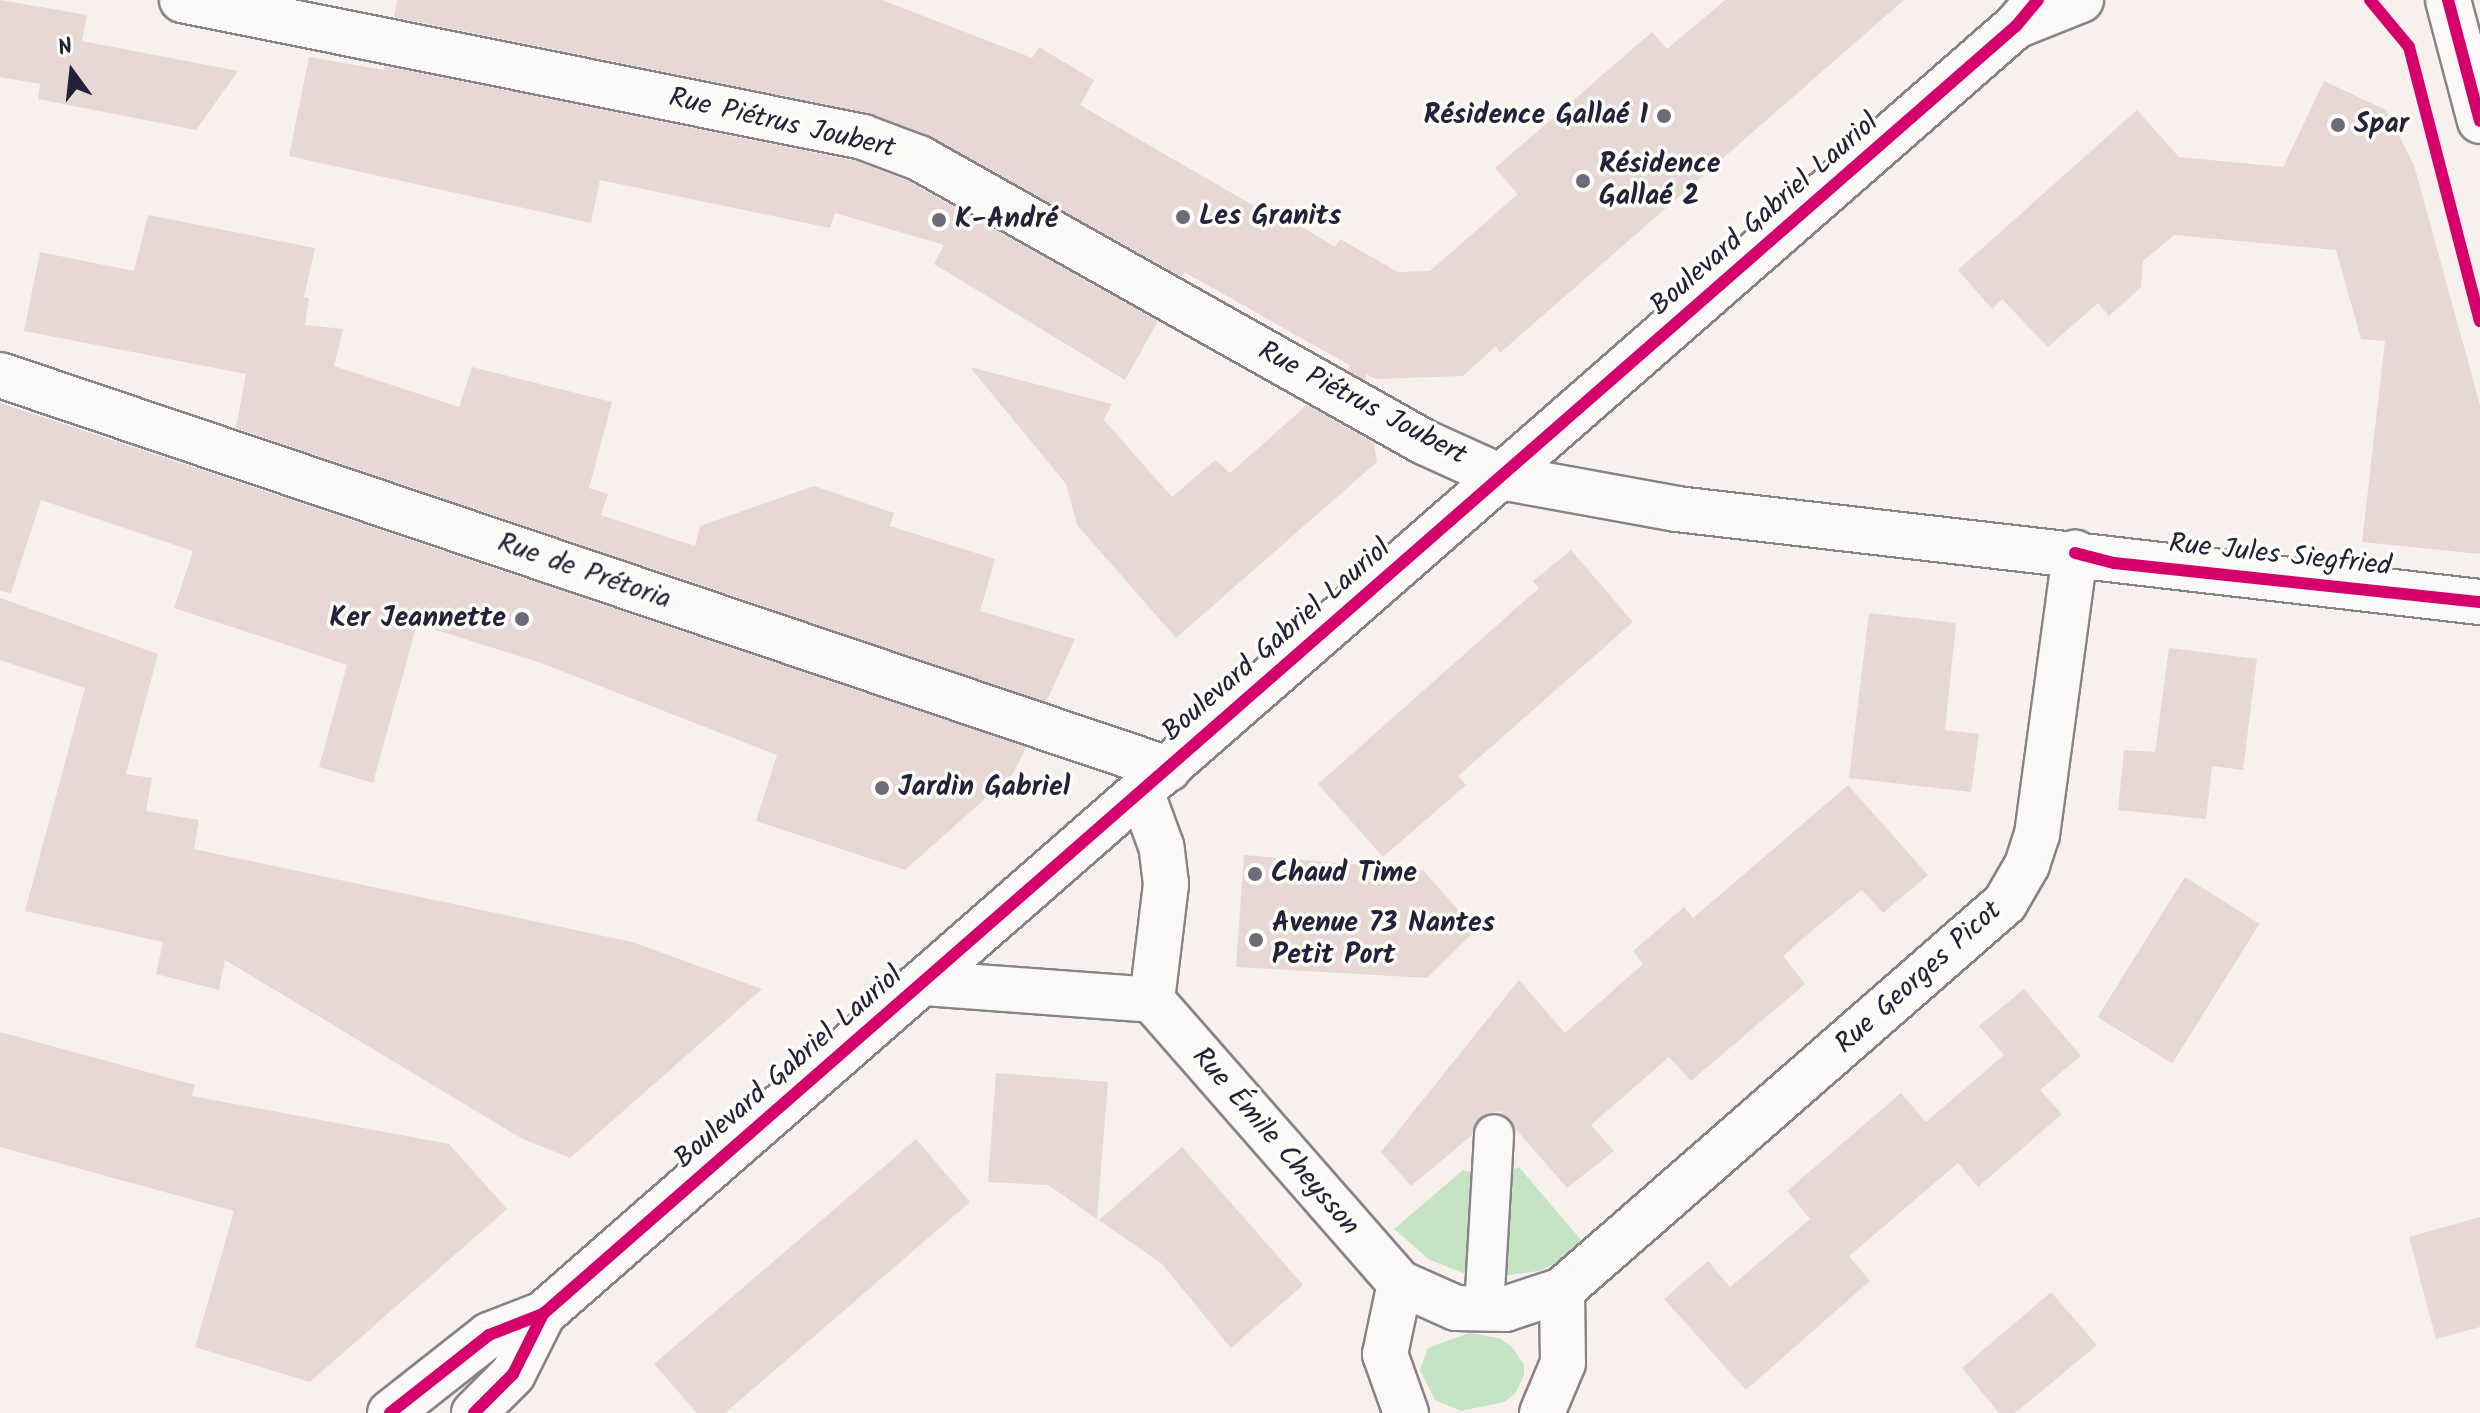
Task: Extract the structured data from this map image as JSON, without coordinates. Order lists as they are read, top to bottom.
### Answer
{
  "streets": {
    "street": [
      "Rue Piétrus Joubert",
      "Boulevard Gabriel Lauriol",
      "Rue Jules Siegfried",
      "Rue de Prétoria",
      "Rue Georges Picot",
      "Rue Émile Cheysson"
    ]
  },
  "crossings": [
    ["Rue Piétrus Joubert", "Boulevard Gabriel Lauriol"],
    ["Rue Piétrus Joubert", "Rue Jules Siegfried"],
    ["Boulevard Gabriel Lauriol", "Rue Jules Siegfried"],
    ["Boulevard Gabriel Lauriol", "Rue de Prétoria"],
    ["Rue Jules Siegfried", "Rue Georges Picot"],
    ["Rue Georges Picot", "Rue Émile Cheysson"]
  ],
  "places": [
    "Résidence Gallaé 1",
    "Spar",
    "Résidence Gallaé 2",
    "Les Granits",
    "K-André",
    "Ker Jeannette",
    "Jardin Gabriel",
    "Chaud Time",
    "Avenue 73 Nantes Petit Port"
  ],
  "north": "top"
}
